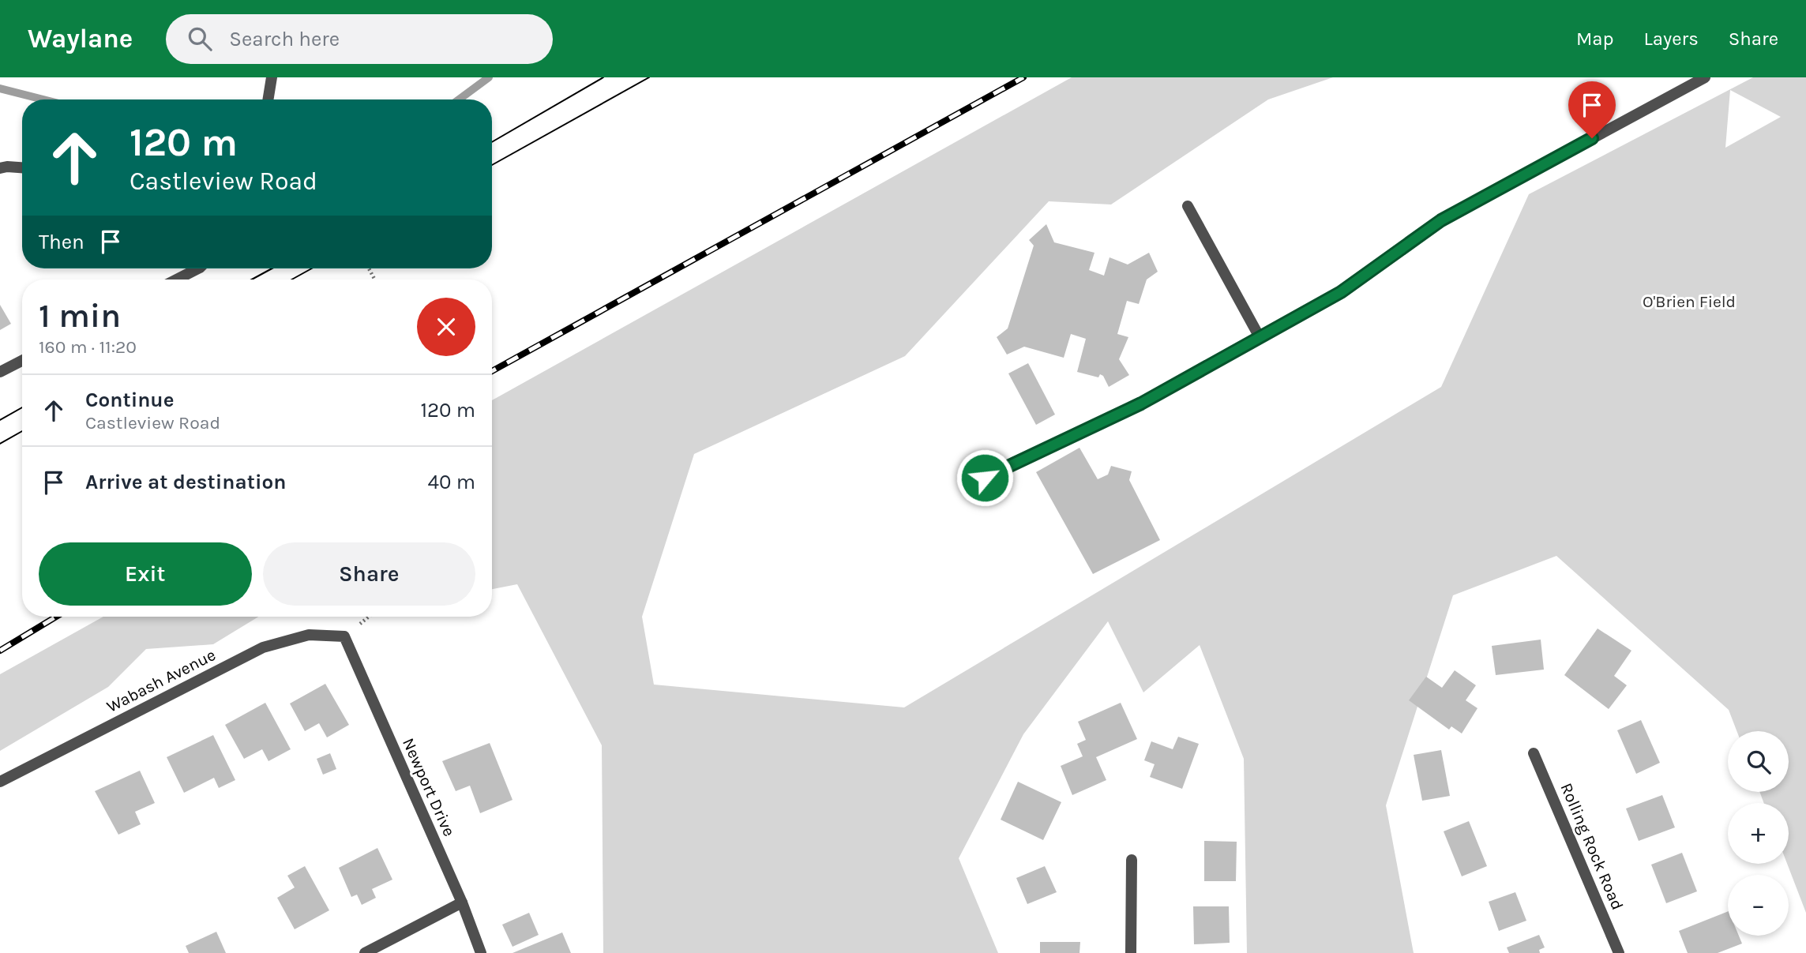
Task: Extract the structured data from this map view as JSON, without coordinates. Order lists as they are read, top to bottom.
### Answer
{
  "streets": {
    "street": ["Wabash Avenue", "Newport Drive", "Rolling Rock Road"]
  },
  "crossings": [
    ["Wabash Avenue", "Newport Drive"]
  ],
  "parks": ["O'Brien Field"],
  "page": {
    "header": "Waylane",
    "search": "Search here",
    "nav": ["Map", "Layers", "Share"],
    "turn": ["120 m", "Castleview Road"],
    "then": "Then",
    "heading": ["1 min", "160 m · 11:20"],
    "list": [
      {
        "name": "Continue",
        "note": "Castleview Road",
        "value": "120 m"
      },
      {
        "name": "Arrive at destination",
        "value": "40 m"
      }
    ],
    "buttons": ["Exit", "Share"],
    "map_buttons": ["+", "−"]
  }
}
